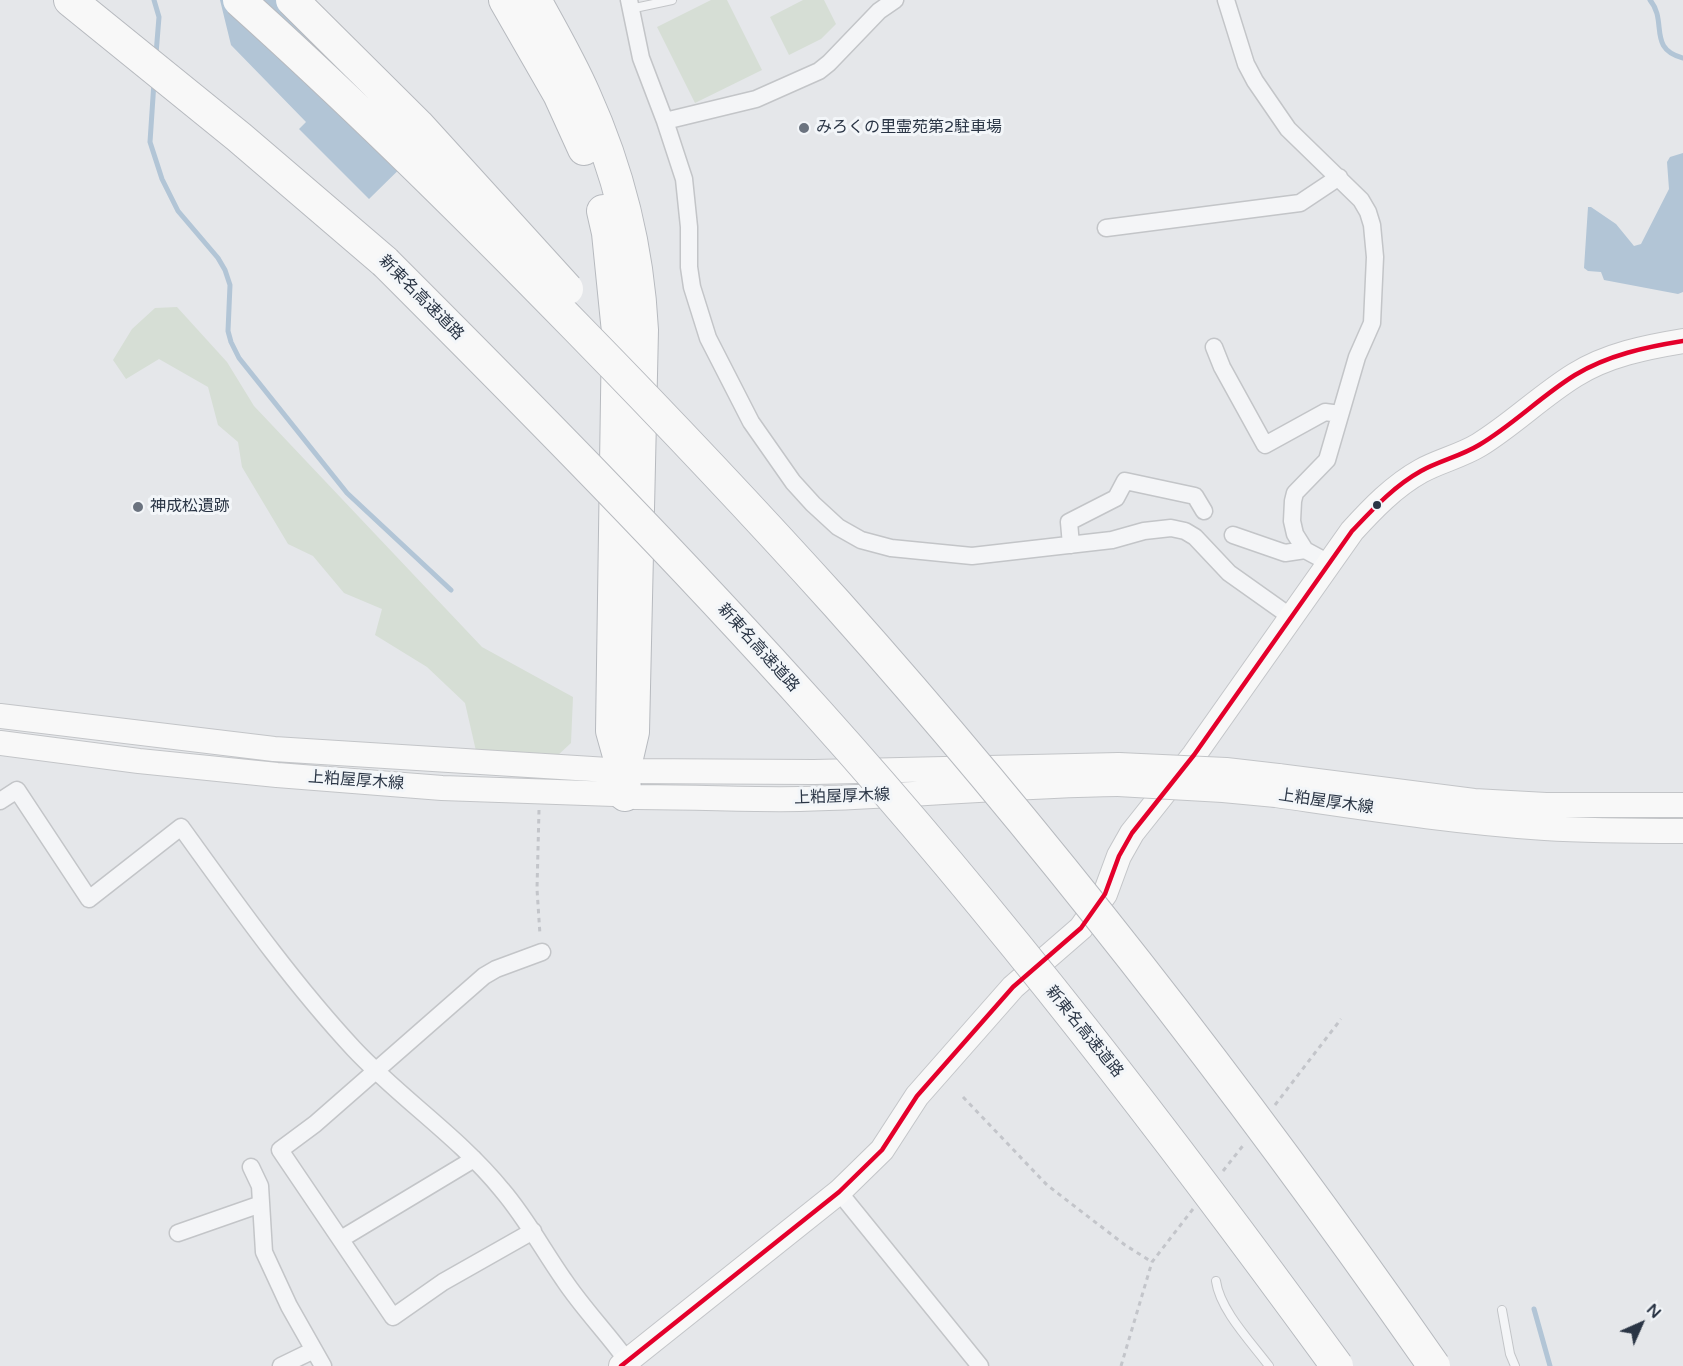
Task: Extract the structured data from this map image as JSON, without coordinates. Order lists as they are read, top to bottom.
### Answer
{
  "streets": {
    "highway": ["新東名高速道路"],
    "main road": ["上粕屋厚木線"]
  },
  "places": ["みろくの里霊苑第2駐車場", "神成松遺跡"],
  "north": "top right"
}
